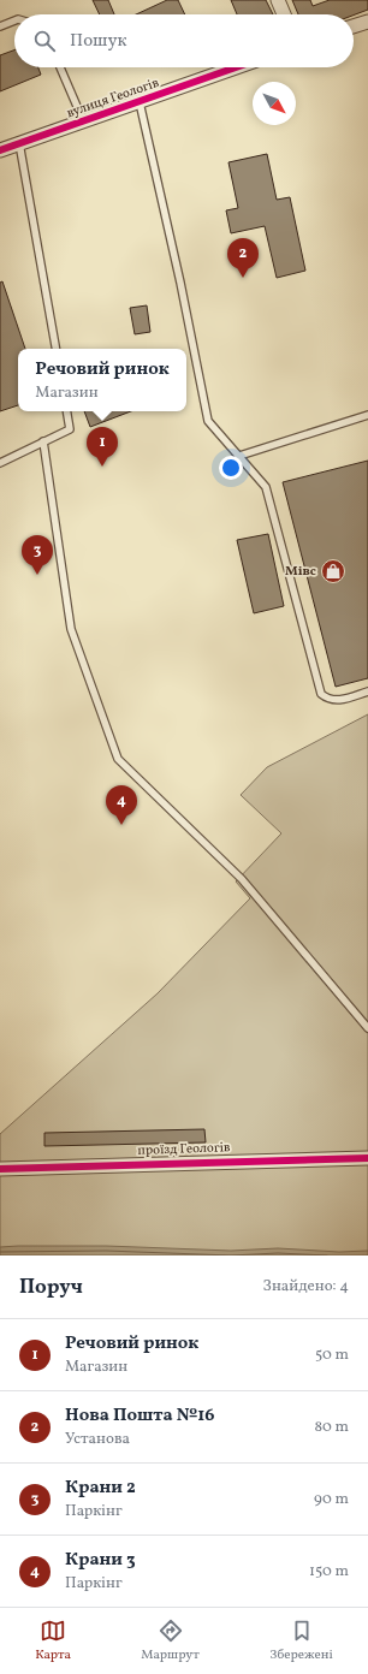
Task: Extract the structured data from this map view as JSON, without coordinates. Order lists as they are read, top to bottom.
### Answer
{
  "streets": {
    "street": ["вулиця Геологів", "проїзд Геологів"]
  },
  "places": {
    "shop": ["Мівс"]
  },
  "north": "bottom right",
  "page": {
    "search": "Пошук",
    "pins": [
      "2",
      "1",
      "3",
      "4"
    ],
    "popup": ["Речовий ринок", "Магазин"],
    "heading": ["Поруч", "Знайдено: 4"],
    "list": [
      {
        "mark": "1",
        "name": "Речовий ринок",
        "note": "Магазин",
        "value": "50 m"
      },
      {
        "mark": "2",
        "name": "Нова Пошта №16",
        "note": "Установа",
        "value": "80 m"
      },
      {
        "mark": "3",
        "name": "Крани 2",
        "note": "Паркінг",
        "value": "90 m"
      },
      {
        "mark": "4",
        "name": "Крани 3",
        "note": "Паркінг",
        "value": "150 m"
      }
    ],
    "nav": ["Карта", "Маршрут", "Збережені"]
  }
}
